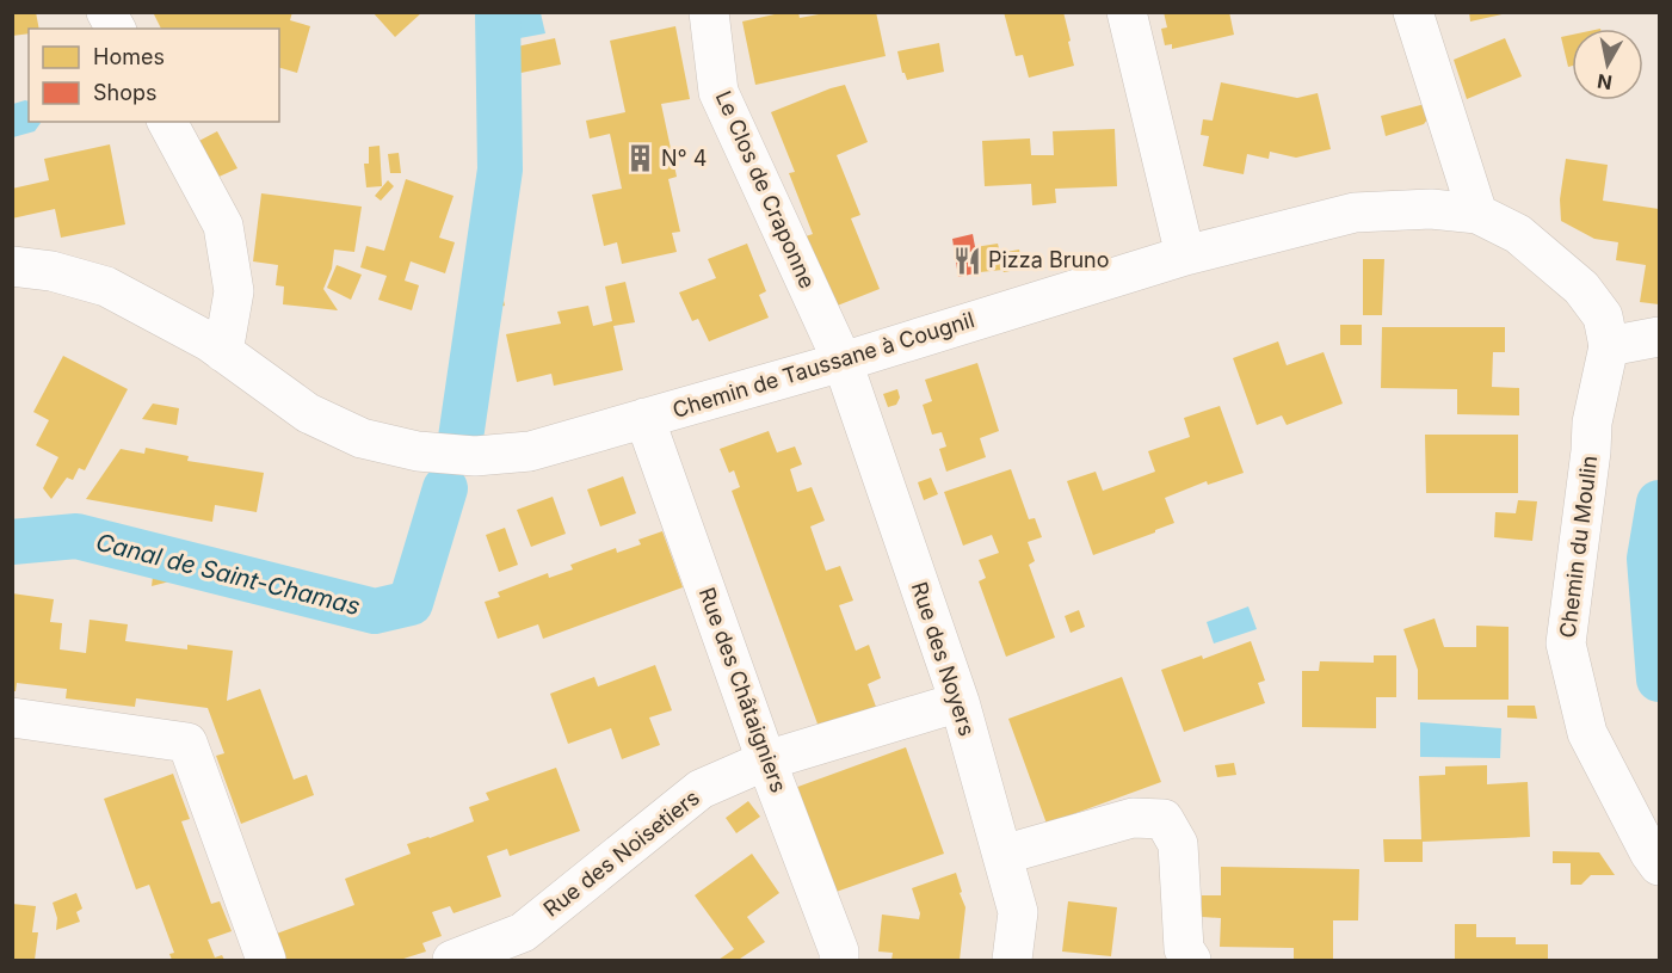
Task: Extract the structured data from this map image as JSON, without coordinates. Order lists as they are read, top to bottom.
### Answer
{
  "streets": {
    "street": [
      "Le Clos de Craponne",
      "Chemin de Taussane à Cougnil",
      "Chemin du Moulin",
      "Rue des Noyers",
      "Rue des Châtaigniers",
      "Rue des Noisetiers"
    ]
  },
  "crossings": [
    ["Le Clos de Craponne", "Chemin de Taussane à Cougnil"],
    ["Le Clos de Craponne", "Rue des Noyers"],
    ["Chemin de Taussane à Cougnil", "Chemin du Moulin"],
    ["Chemin de Taussane à Cougnil", "Rue des Noyers"],
    ["Chemin de Taussane à Cougnil", "Rue des Châtaigniers"],
    ["Rue des Noyers", "Rue des Noisetiers"],
    ["Rue des Châtaigniers", "Rue des Noisetiers"]
  ],
  "water": ["Canal de Saint-Chamas"],
  "places": {
    "building": ["N° 4"],
    "restaurant": ["Pizza Bruno"]
  },
  "legend": ["Homes", "Shops"],
  "north": "bottom"
}
